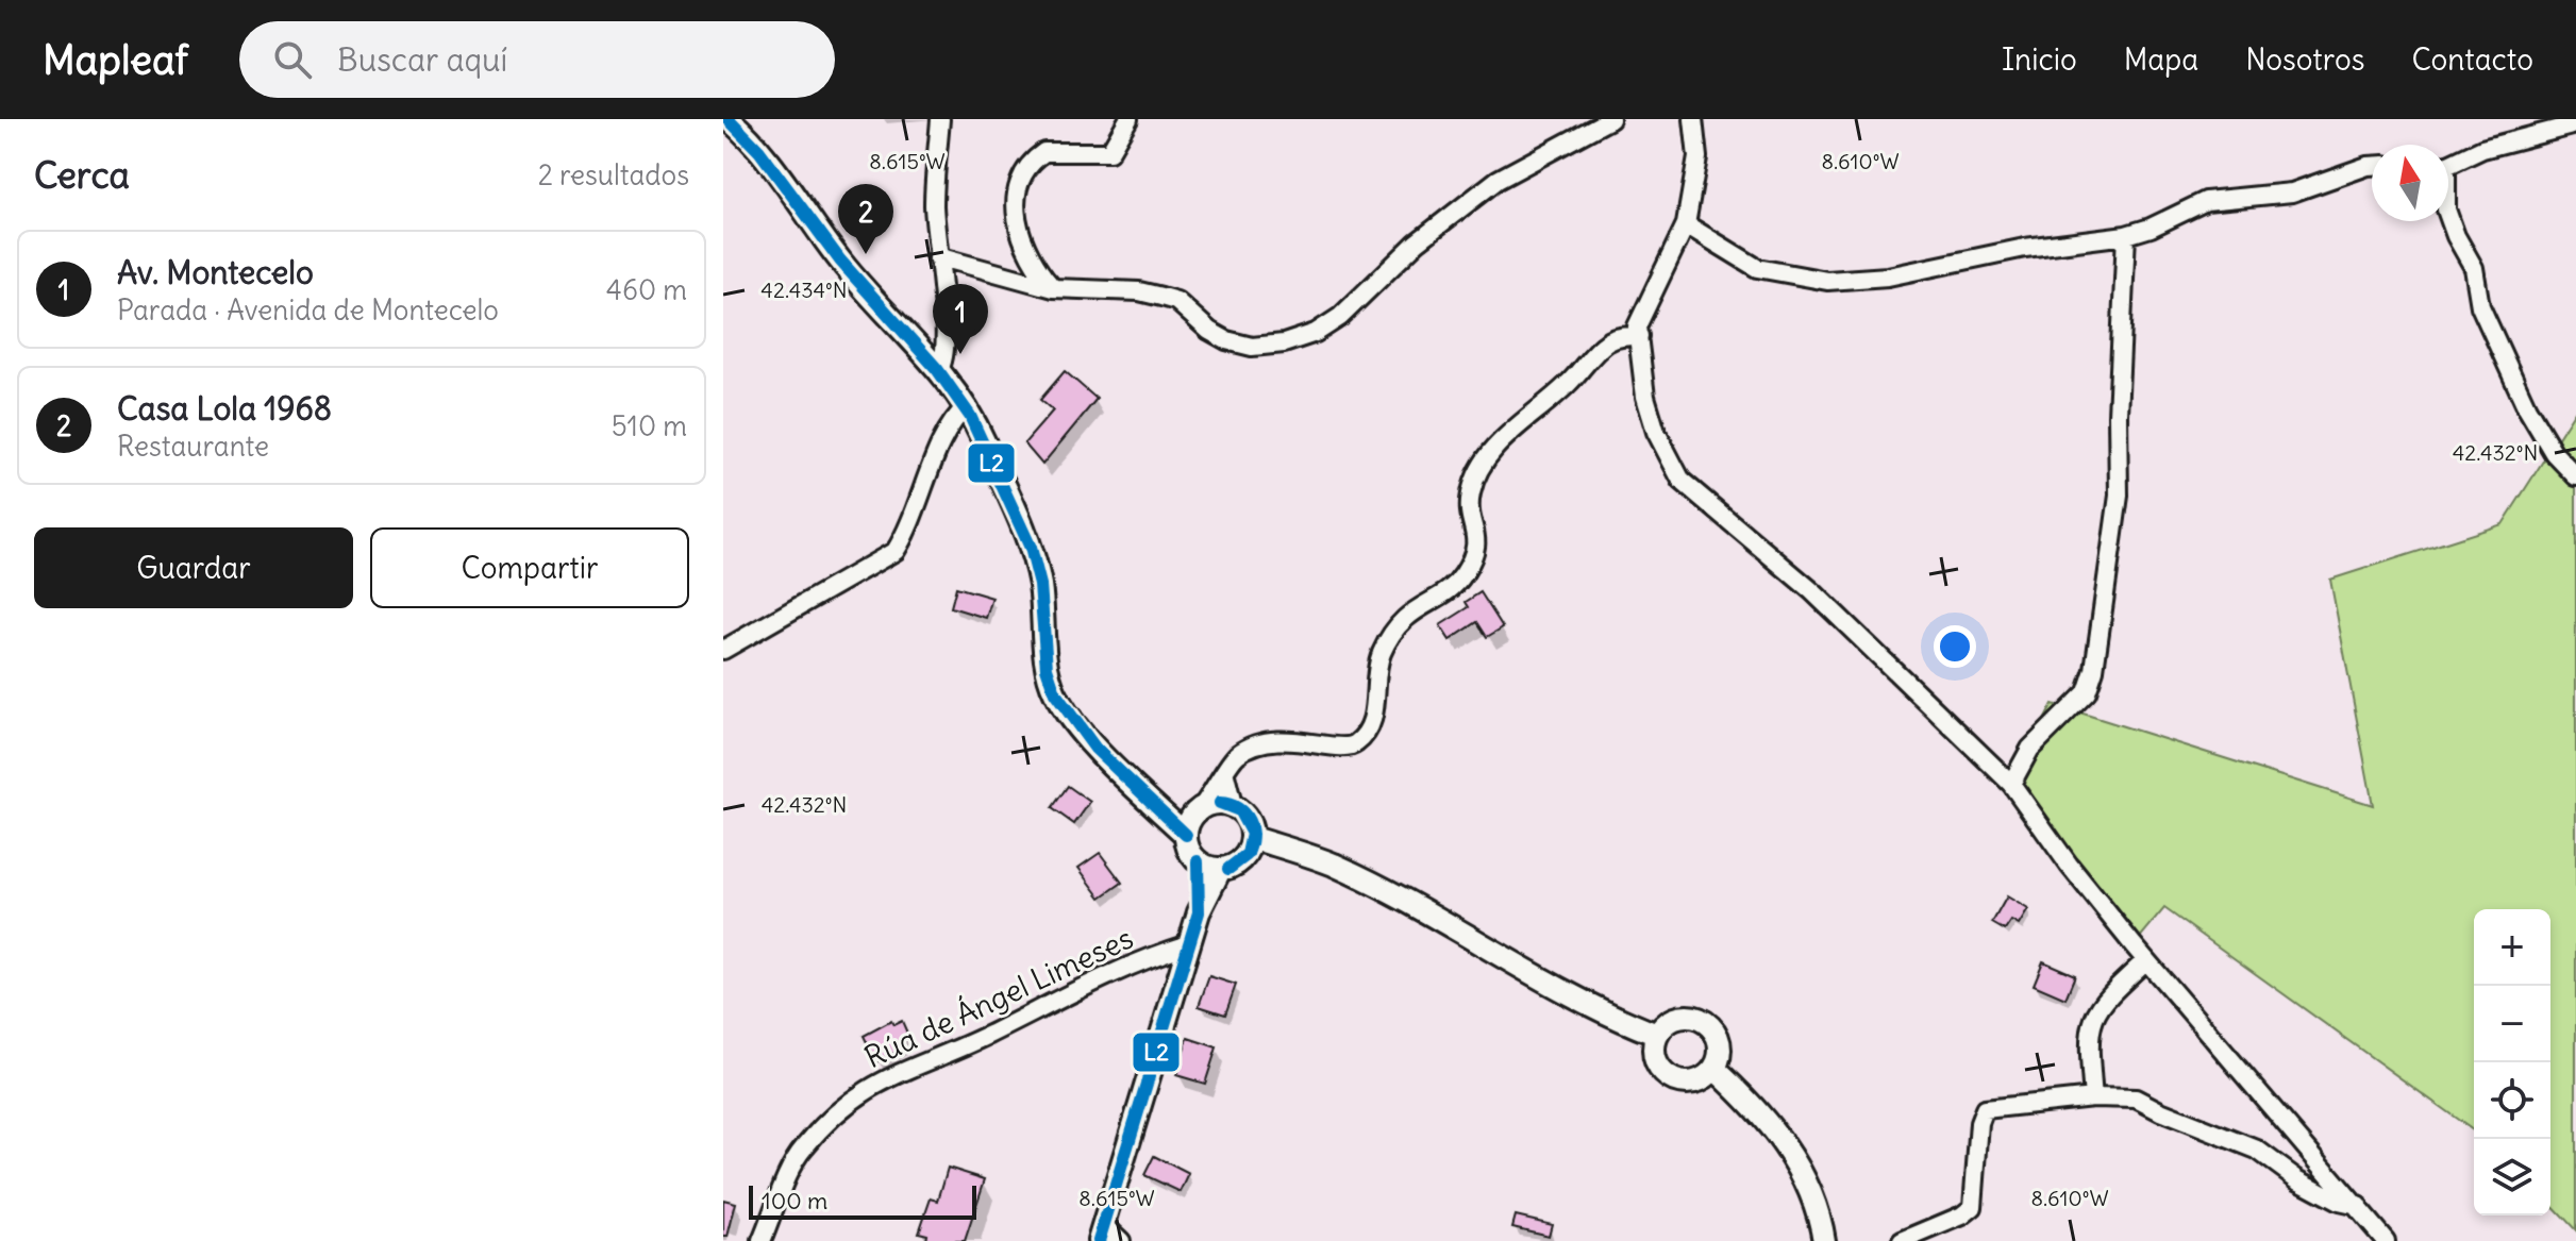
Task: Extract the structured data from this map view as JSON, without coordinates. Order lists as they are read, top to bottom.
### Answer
{
  "streets": {
    "street": ["Rúa de Ángel Limeses"]
  },
  "lines": ["transit line L2"],
  "scale_bar": "100 m",
  "north": "top",
  "page": {
    "header": "Mapleaf",
    "search": "Buscar aquí",
    "nav": [
      "Inicio",
      "Mapa",
      "Nosotros",
      "Contacto"
    ],
    "heading": ["Cerca", "2 resultados"],
    "pins": ["2", "1"],
    "list": [
      {
        "mark": "1",
        "name": "Av. Montecelo",
        "note": "Parada · Avenida de Montecelo",
        "value": "460 m"
      },
      {
        "mark": "2",
        "name": "Casa Lola 1968",
        "note": "Restaurante",
        "value": "510 m"
      }
    ],
    "buttons": ["Guardar", "Compartir"],
    "map_buttons": ["+", "−"],
    "scale": "100 m"
  },
  "coordinates": [
    "8.610°W",
    "8.615°W",
    "42.434°N",
    "42.432°N"
  ]
}
